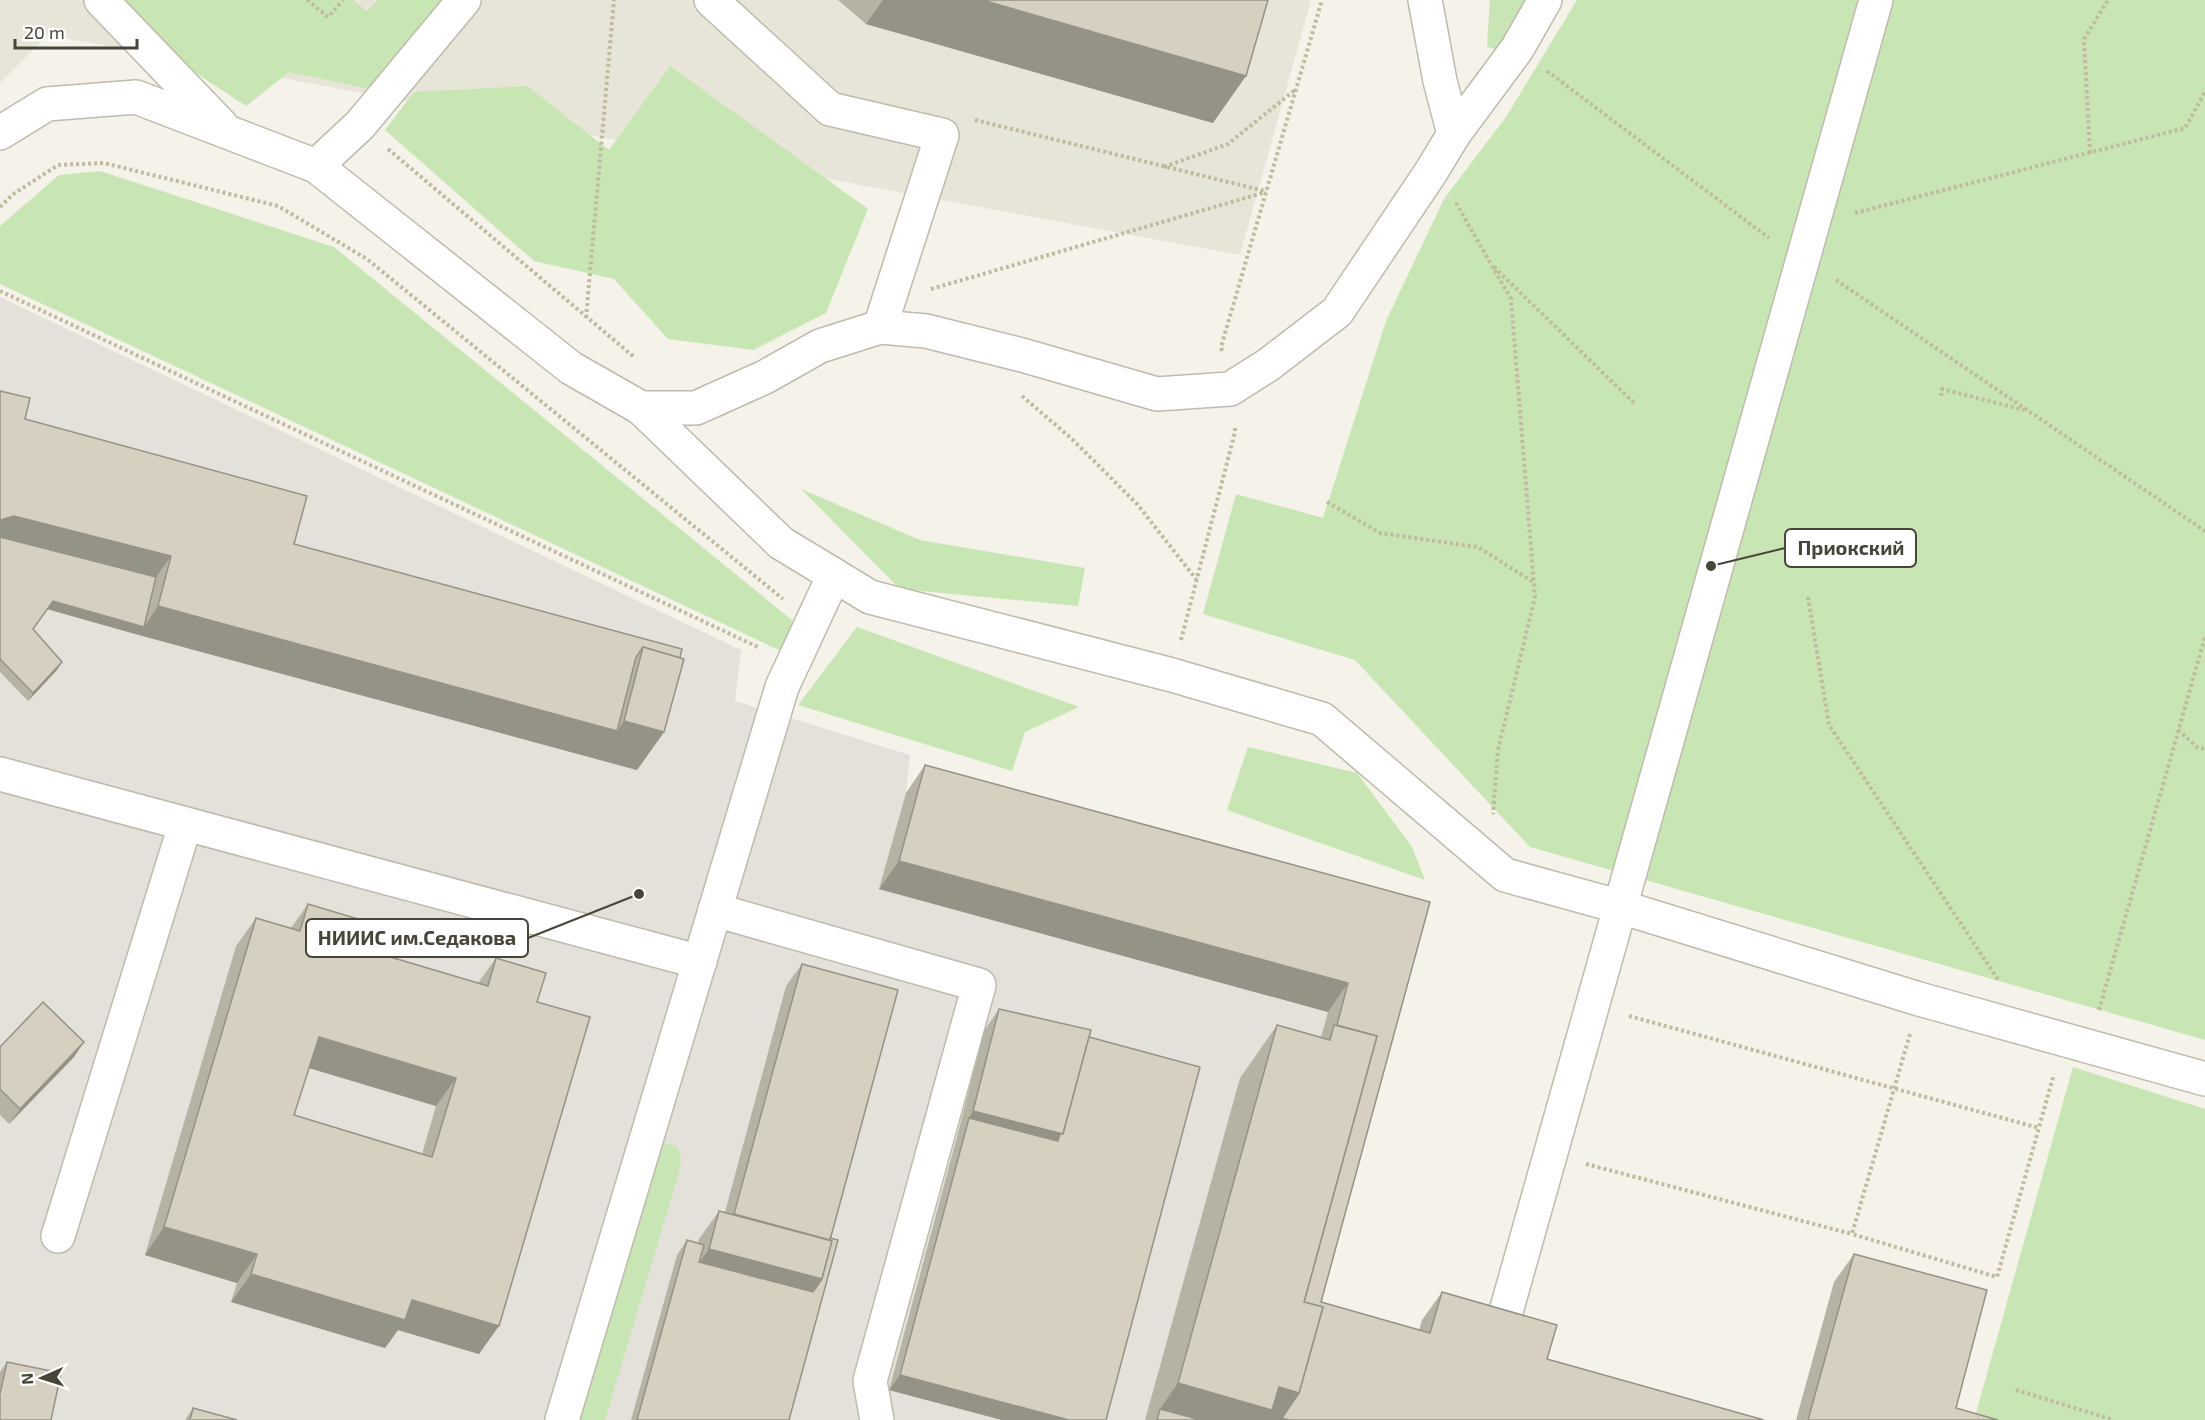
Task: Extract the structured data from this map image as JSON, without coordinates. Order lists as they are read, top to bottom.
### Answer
{
  "places": ["Приокский", "НИИИС им.Седакова"],
  "scale_bar": "20 m",
  "north": "left"
}
